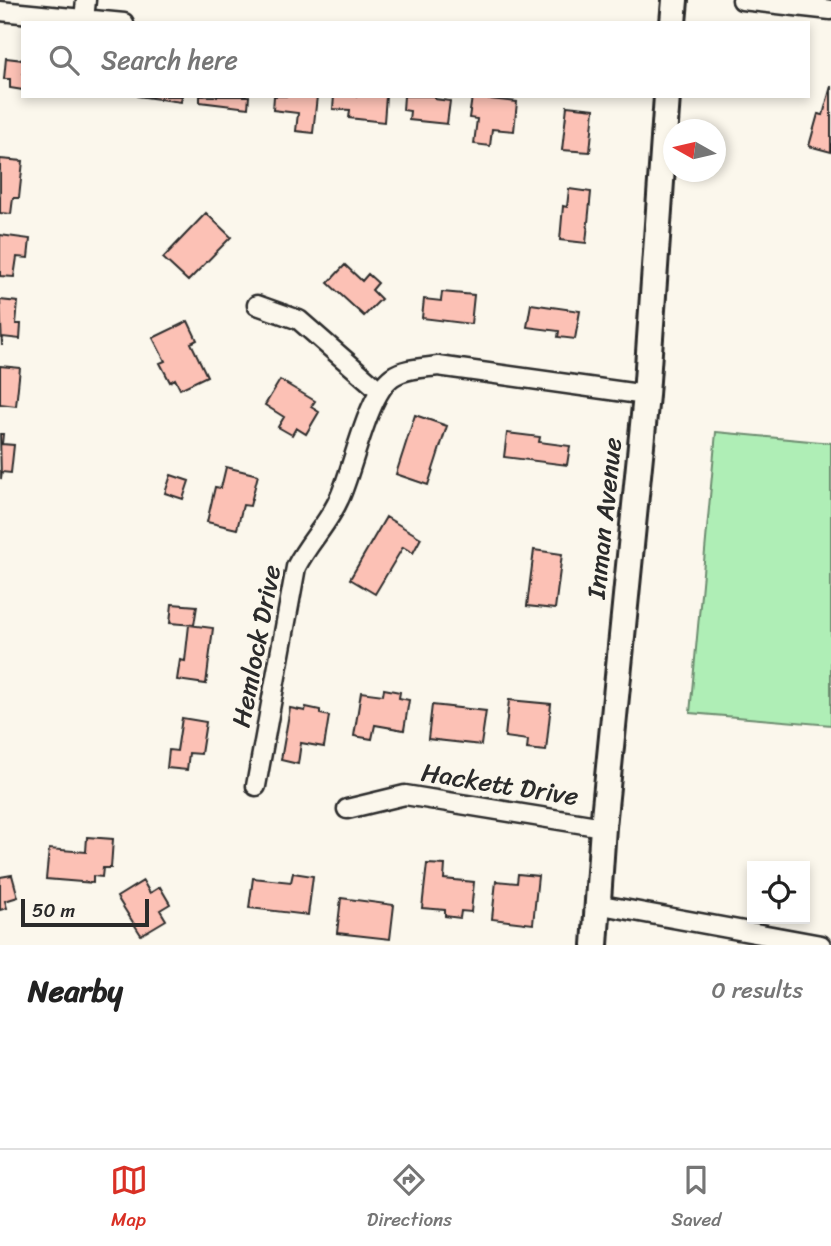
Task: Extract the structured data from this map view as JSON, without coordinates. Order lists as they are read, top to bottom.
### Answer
{
  "streets": {
    "main road": ["Inman Avenue"],
    "street": ["Hemlock Drive", "Hackett Drive"]
  },
  "crossings": [
    ["Inman Avenue", "Hackett Drive"]
  ],
  "scale_bar": "50 m",
  "north": "left",
  "page": {
    "search": "Search here",
    "scale": "50 m",
    "heading": ["Nearby", "0 results"],
    "nav": ["Map", "Directions", "Saved"]
  }
}
